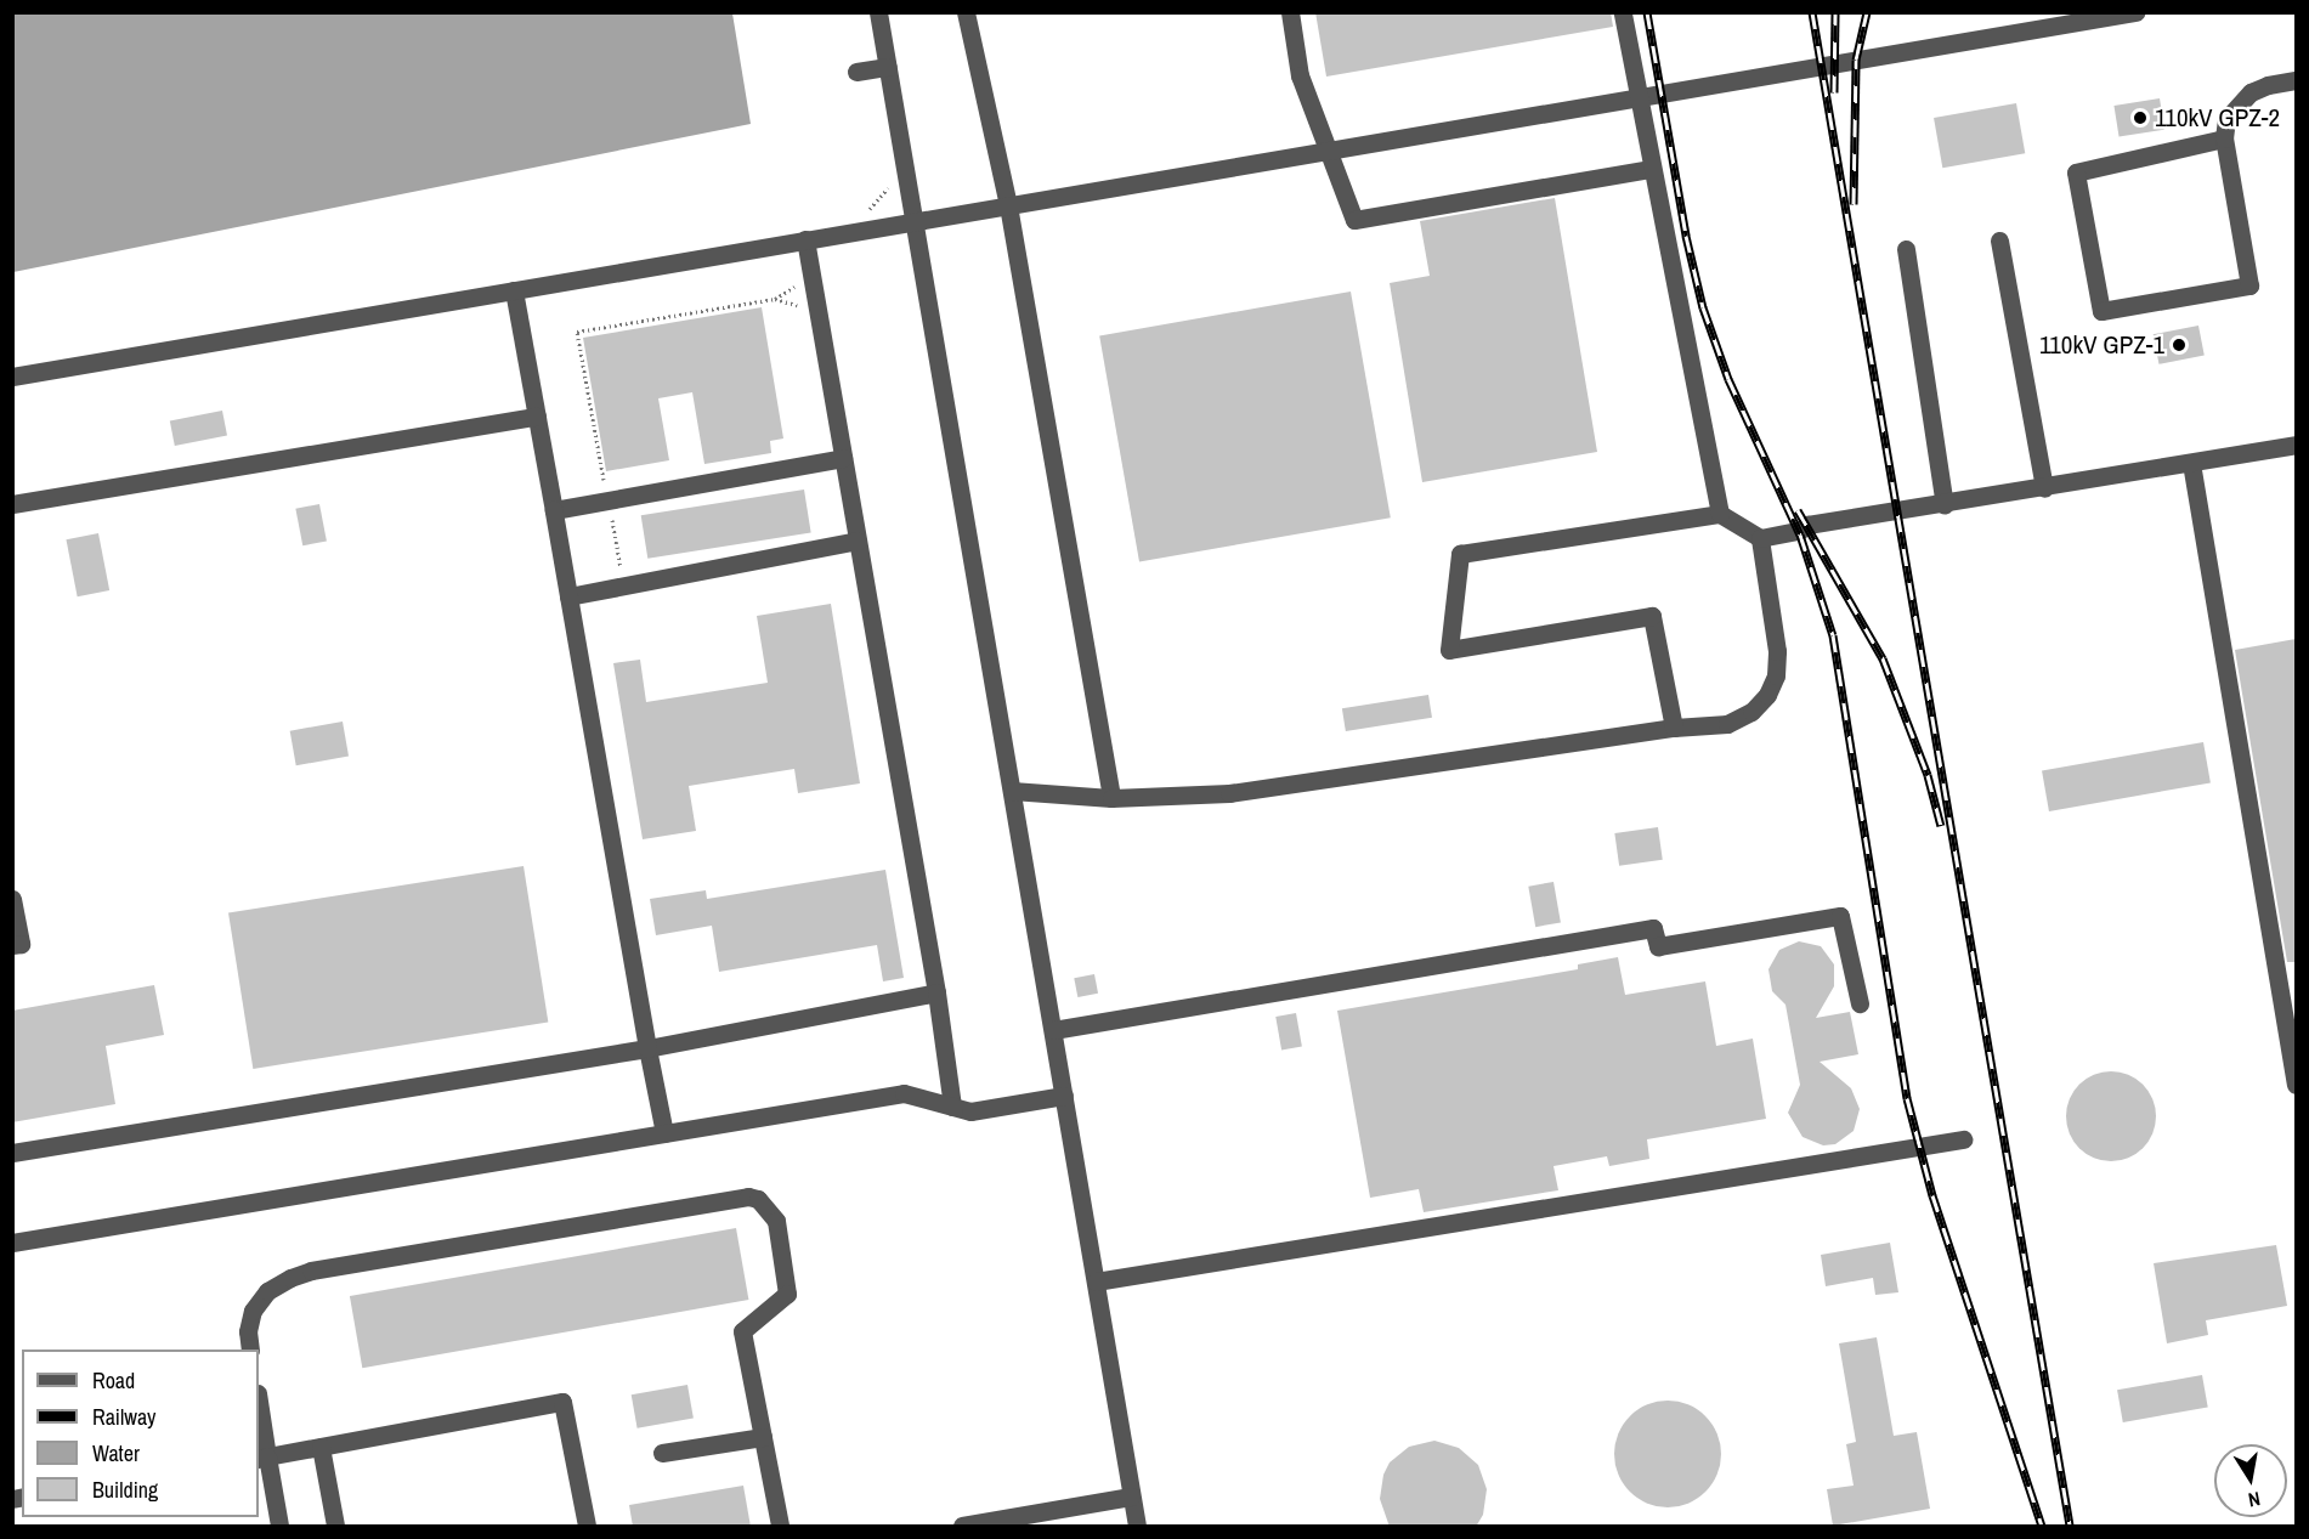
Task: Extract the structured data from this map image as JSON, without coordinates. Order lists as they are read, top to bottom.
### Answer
{
  "places": ["110kV GPZ-2", "110kV GPZ-1"],
  "legend": [
    "Road",
    "Railway",
    "Water",
    "Building"
  ],
  "north": "bottom"
}
